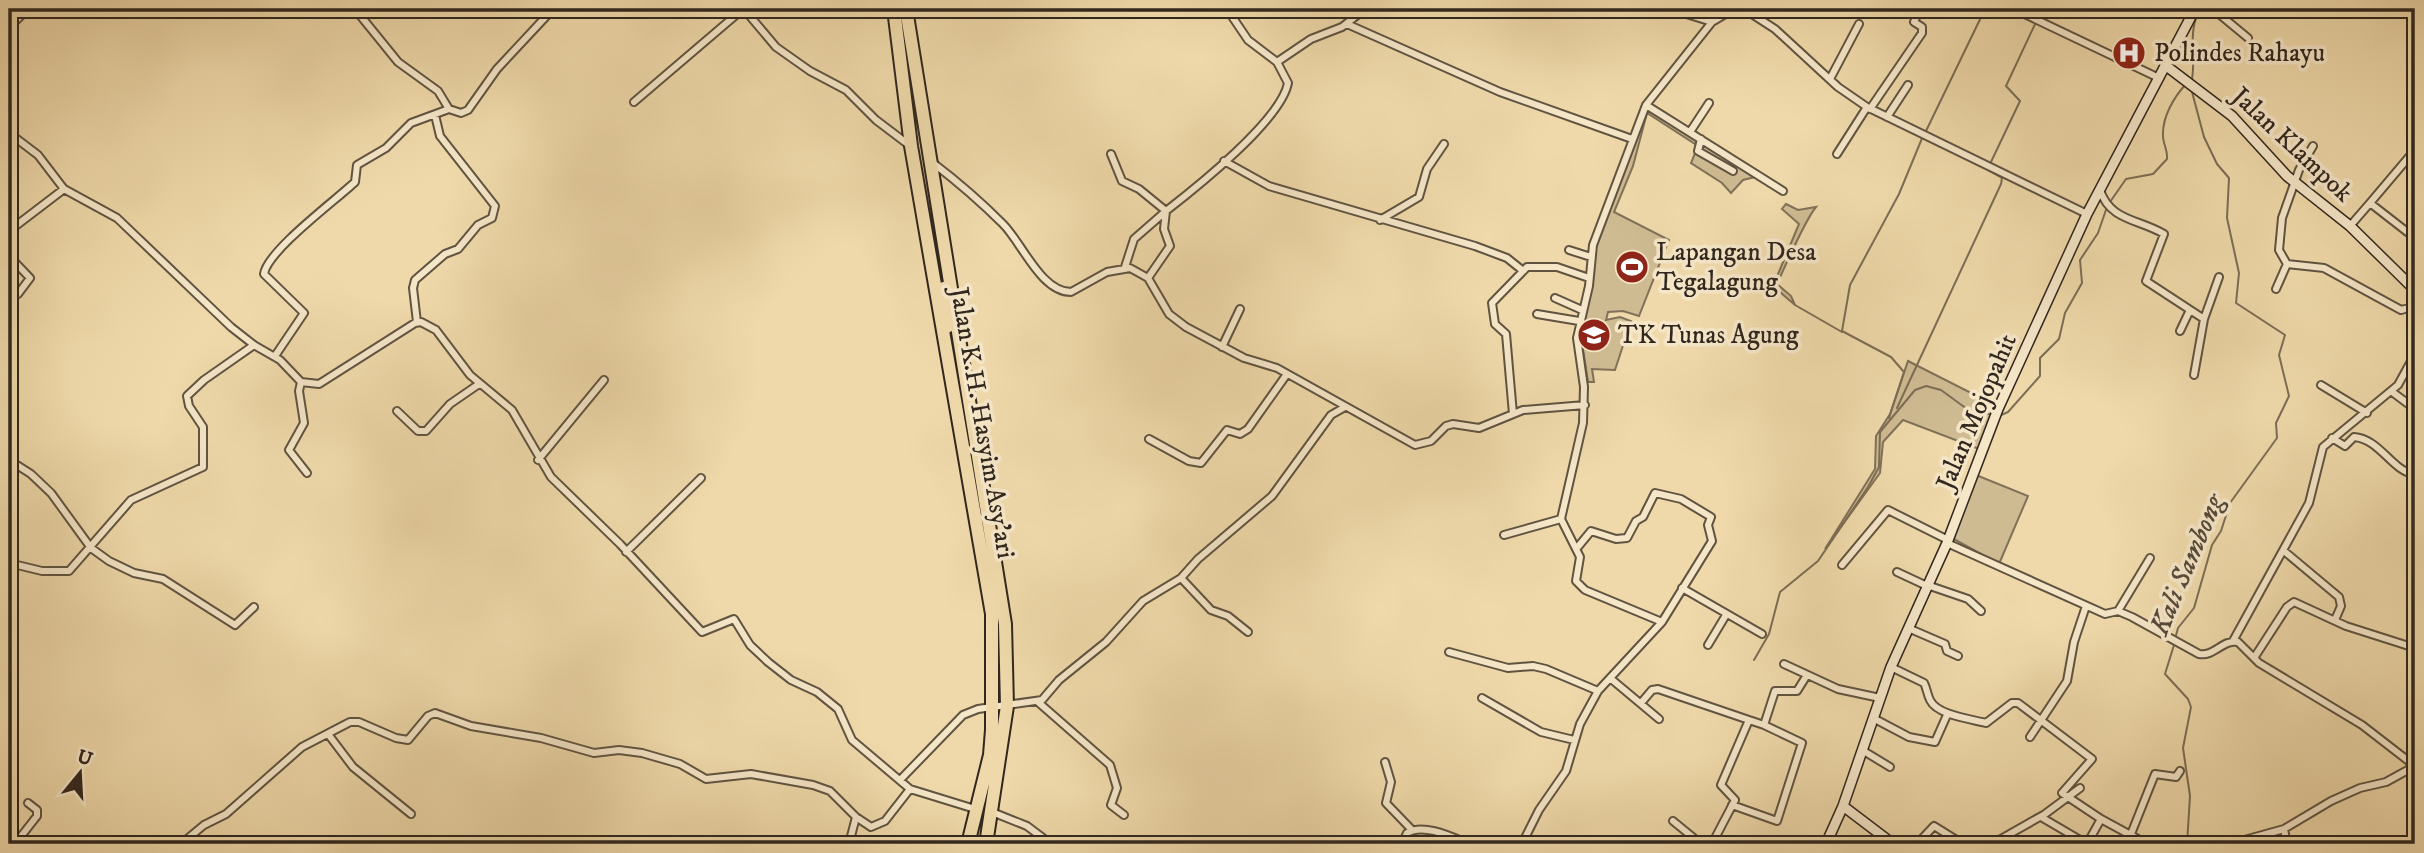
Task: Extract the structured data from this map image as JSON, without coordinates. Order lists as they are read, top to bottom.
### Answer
{
  "streets": {
    "highway": ["Jalan K.H. Hasyim Asy'ari"],
    "street": ["Jalan Klampok", "Jalan Mojopahit"]
  },
  "crossings": [
    ["Jalan Klampok", "Jalan Mojopahit"]
  ],
  "water": ["Kali Sambong"],
  "places": {
    "hospital": ["Polindes Rahayu"],
    "sports": ["Lapangan Desa Tegalagung"],
    "school or university": ["TK Tunas Agung"]
  },
  "north": "top"
}
